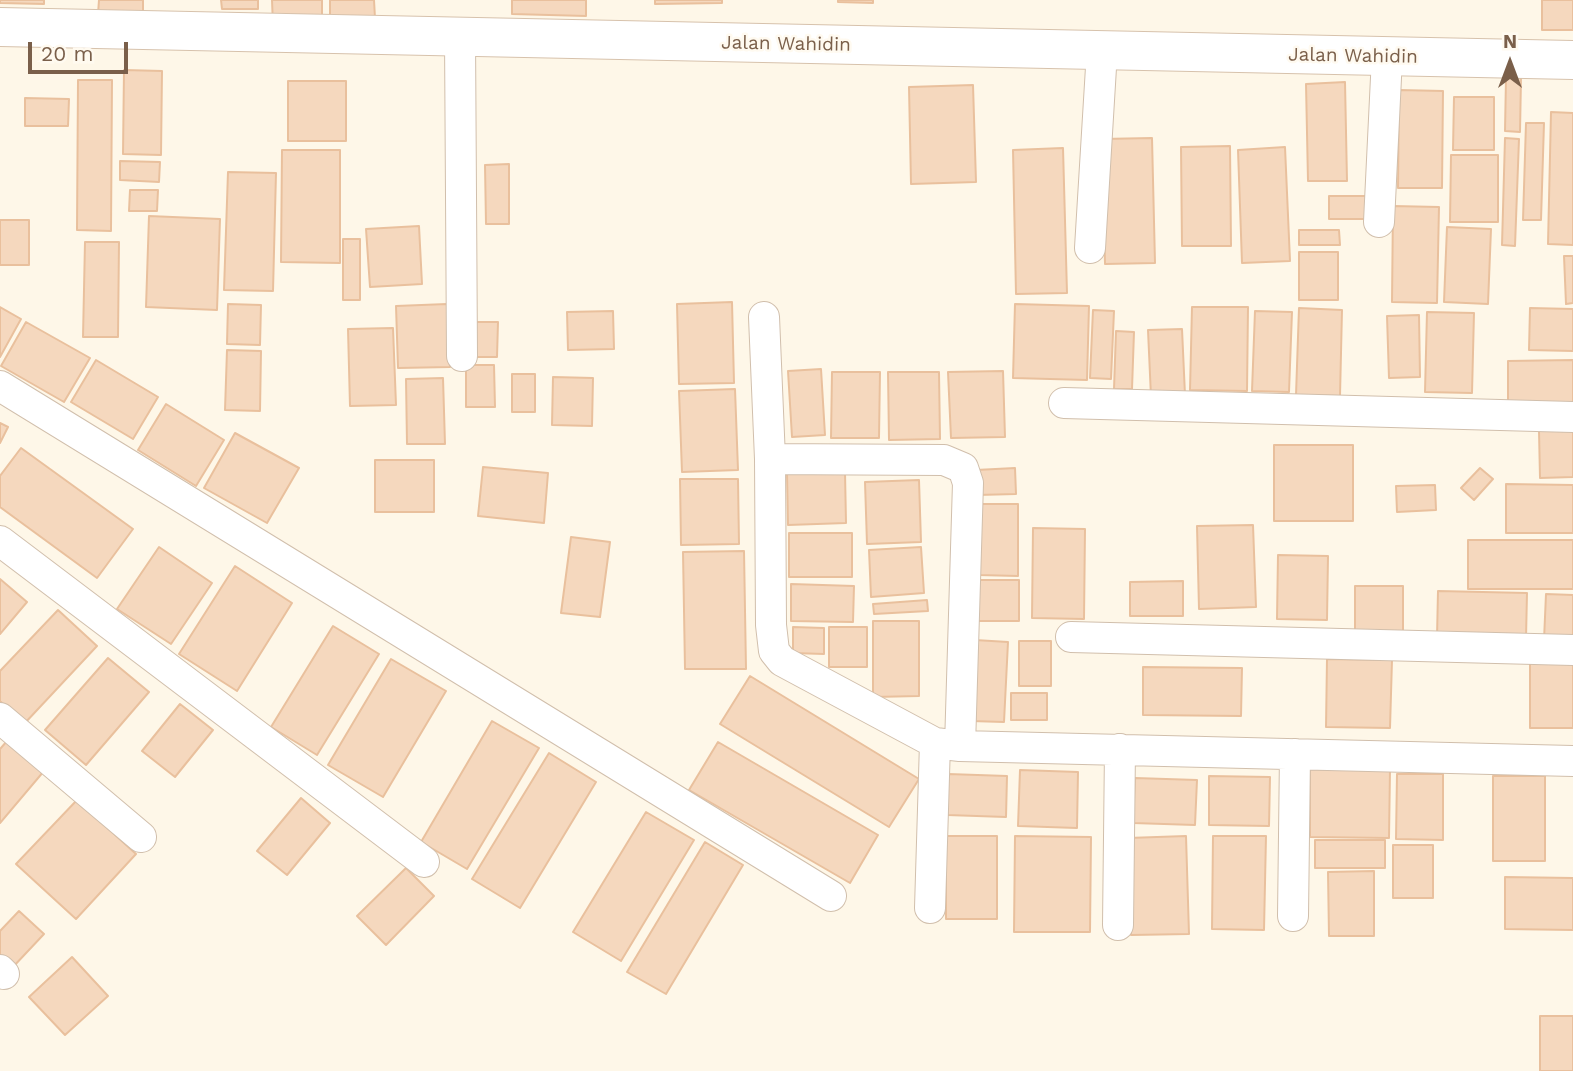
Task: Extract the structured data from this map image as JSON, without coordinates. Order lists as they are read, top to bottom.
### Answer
{
  "streets": {
    "street": ["Jalan Wahidin"]
  },
  "scale_bar": "20 m",
  "north": "top"
}
